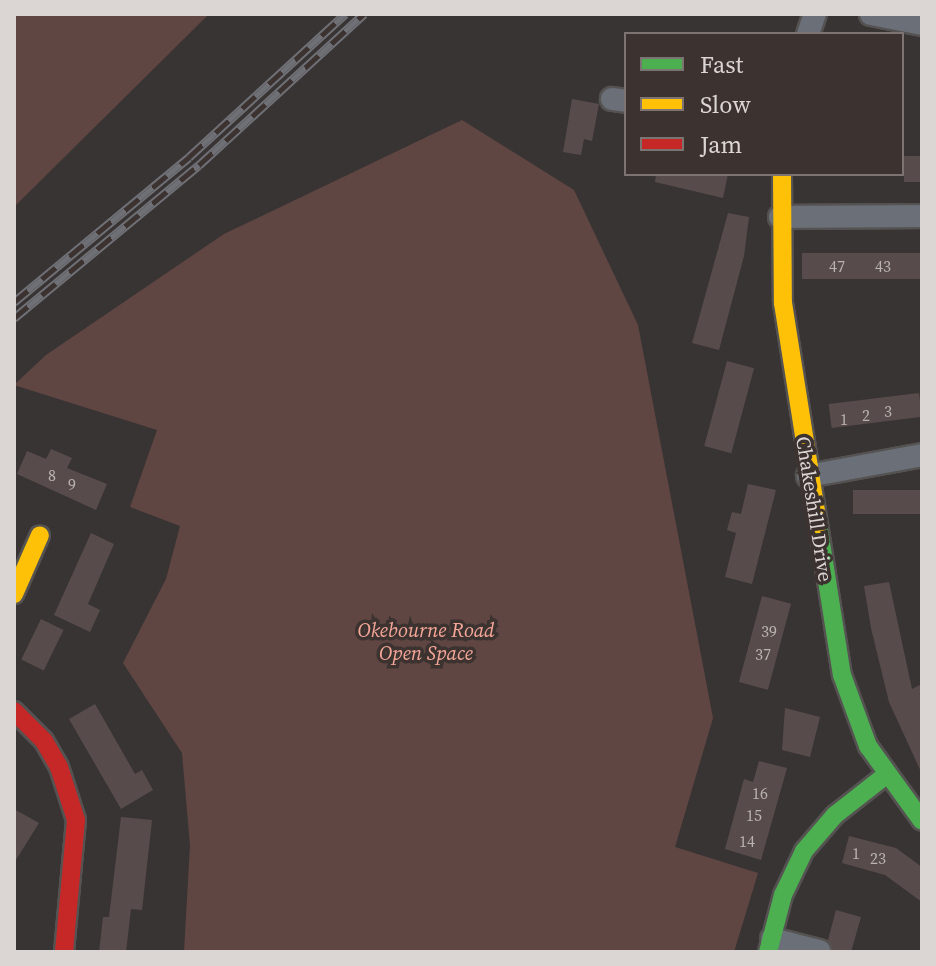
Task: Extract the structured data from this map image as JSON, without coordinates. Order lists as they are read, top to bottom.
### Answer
{
  "streets": {
    "street": ["Chakeshill Drive"]
  },
  "parks": ["Okebourne Road Open Space"],
  "house_numbers": [
    "47",
    "43",
    "3",
    "2",
    "1",
    "8",
    "9",
    "39",
    "37",
    "16",
    "15",
    "14",
    "1",
    "23"
  ],
  "legend": ["Fast", "Slow", "Jam"]
}
